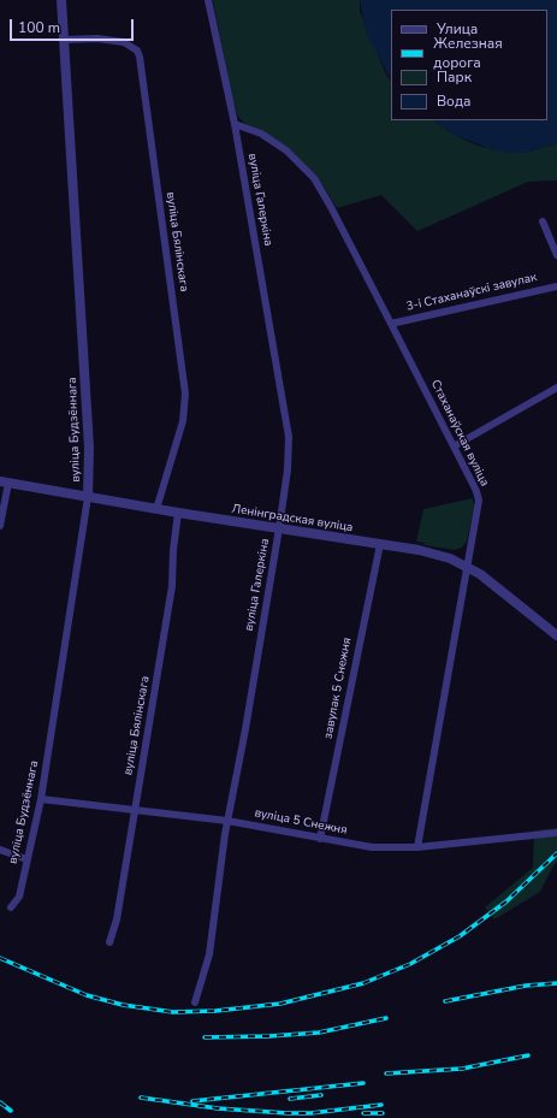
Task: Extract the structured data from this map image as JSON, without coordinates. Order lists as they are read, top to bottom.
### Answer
{
  "streets": {
    "street": [
      "вуліца Галеркіна",
      "вуліца Бялінскага",
      "3-і Стаханаўскі завулак",
      "вуліца Будзённага",
      "Стаханаўская вуліца",
      "Ленінградская вуліца",
      "завулак 5 Снежня",
      "вуліца 5 Снежня"
    ]
  },
  "crossings": [
    ["вуліца Галеркіна", "Стаханаўская вуліца"],
    ["вуліца Галеркіна", "Ленінградская вуліца"],
    ["вуліца Галеркіна", "вуліца 5 Снежня"],
    ["вуліца Бялінскага", "вуліца Будзённага"],
    ["вуліца Бялінскага", "Ленінградская вуліца"],
    ["вуліца Бялінскага", "вуліца 5 Снежня"],
    ["3-і Стаханаўскі завулак", "Стаханаўская вуліца"],
    ["вуліца Будзённага", "Ленінградская вуліца"],
    ["вуліца Будзённага", "вуліца 5 Снежня"],
    ["Стаханаўская вуліца", "Ленінградская вуліца"],
    ["Стаханаўская вуліца", "вуліца 5 Снежня"],
    ["Ленінградская вуліца", "завулак 5 Снежня"],
    ["завулак 5 Снежня", "вуліца 5 Снежня"]
  ],
  "legend": [
    "Улица",
    "Железная дорога",
    "Парк",
    "Вода"
  ],
  "scale_bar": "100 m"
}
